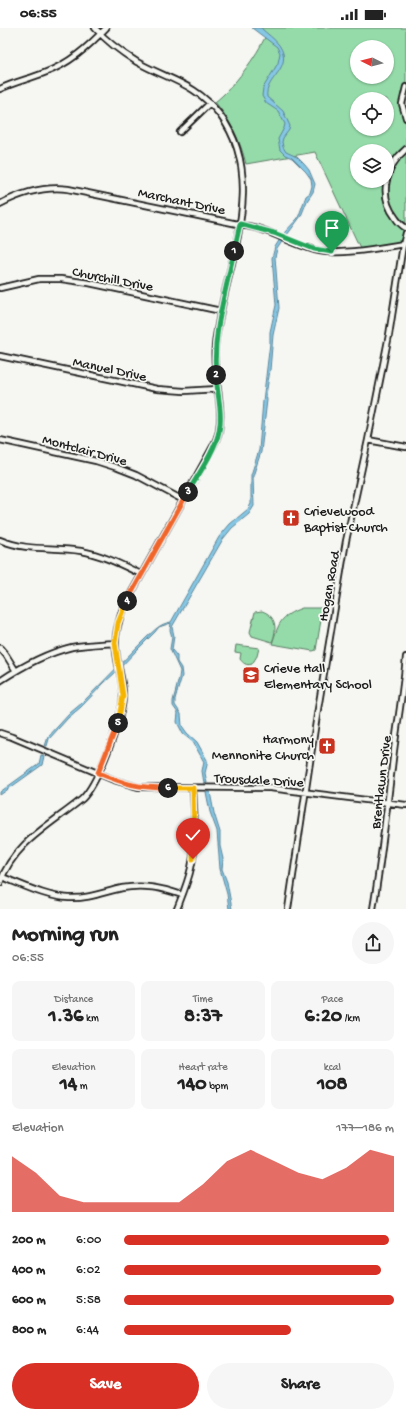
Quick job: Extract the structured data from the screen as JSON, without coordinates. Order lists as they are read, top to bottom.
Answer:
{
  "streets": {
    "street": [
      "Marchant Drive",
      "Churchill Drive",
      "Manuel Drive",
      "Montclair Drive",
      "Hogan Road",
      "Trousdale Drive",
      "Brentlawn Drive"
    ]
  },
  "crossings": [
    ["Marchant Drive", "Hogan Road"],
    ["Hogan Road", "Trousdale Drive"],
    ["Trousdale Drive", "Brentlawn Drive"]
  ],
  "places": {
    "church": ["Crievewood Baptist Church", "Harmony Mennonite Church"],
    "school or university": ["Crieve Hall Elementary School"]
  },
  "north": "left",
  "page": {
    "status": "06:55",
    "pins": [
      "1",
      "2",
      "3",
      "4",
      "5",
      "6"
    ],
    "heading": ["Morning run", "06:55"],
    "stats": [
      ["Distance", "1.36 km"],
      ["Time", "8:37"],
      ["Pace", "6:20 /km"],
      ["Elevation", "14 m"],
      ["Heart rate", "140 bpm"],
      ["kcal", "108"]
    ],
    "chart": ["Elevation", "177–186 m"],
    "list": [
      {
        "name": "200 m",
        "note": "6:00"
      },
      {
        "name": "400 m",
        "note": "6:02"
      },
      {
        "name": "600 m",
        "note": "5:58"
      },
      {
        "name": "800 m",
        "note": "6:44"
      }
    ],
    "buttons": ["Save", "Share"]
  }
}
